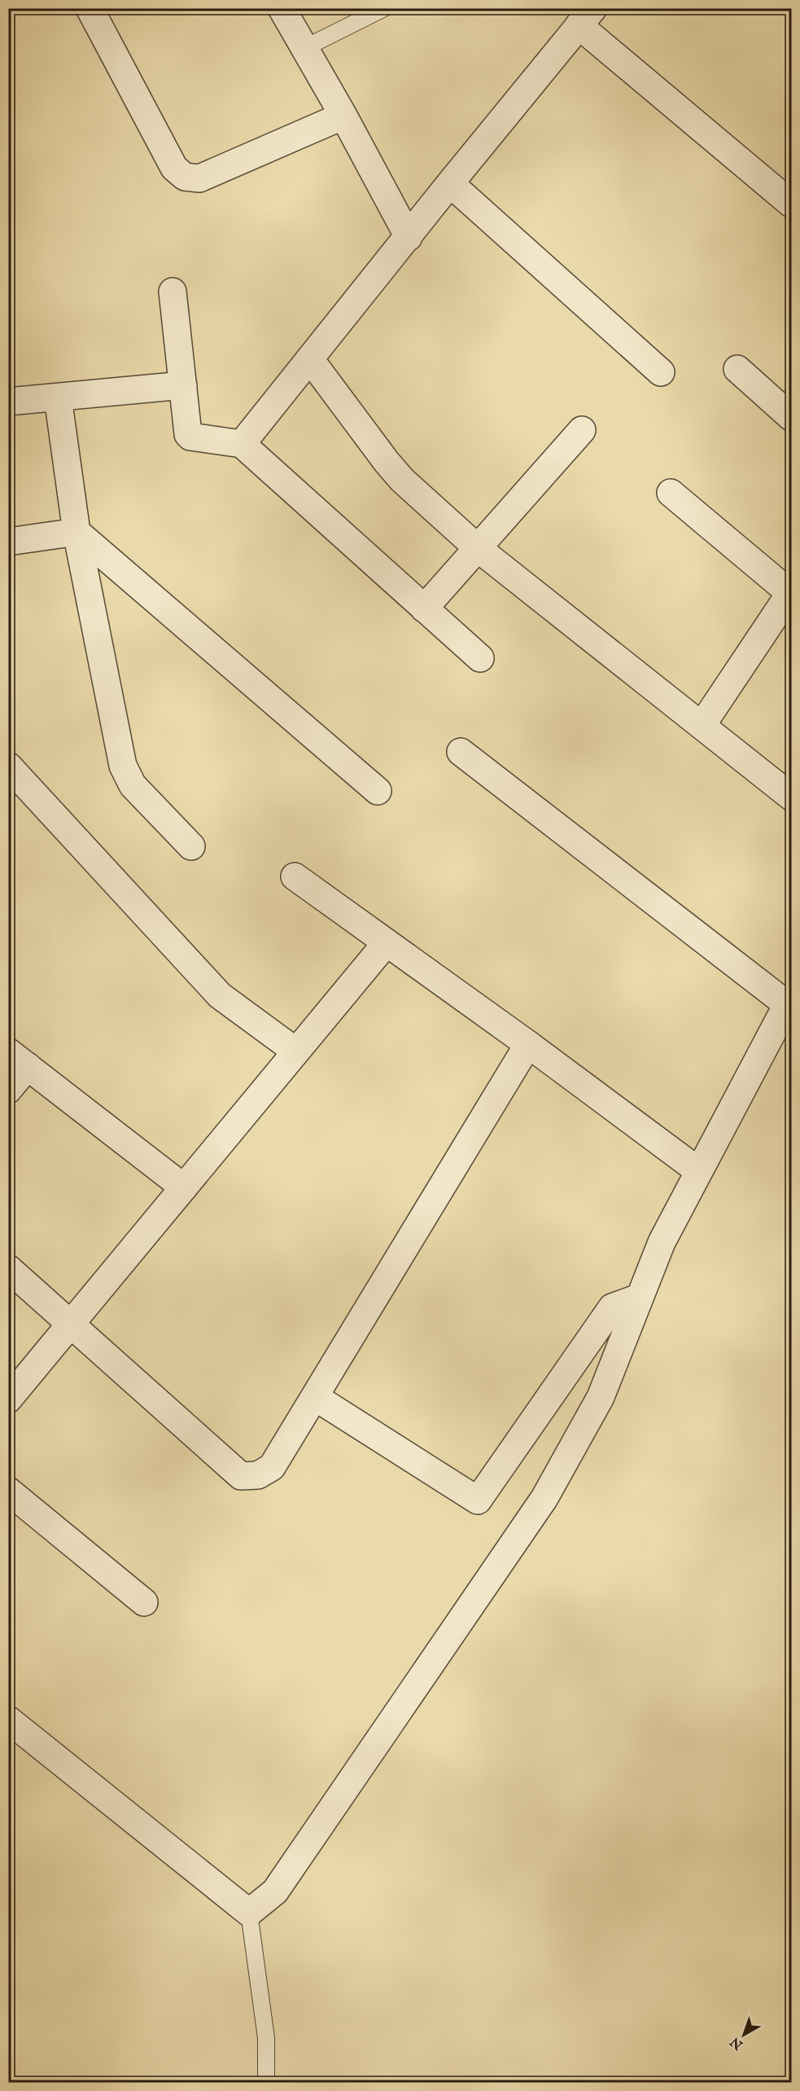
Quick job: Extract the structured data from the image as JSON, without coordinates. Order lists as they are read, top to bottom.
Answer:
{
  "north": "bottom left"
}
